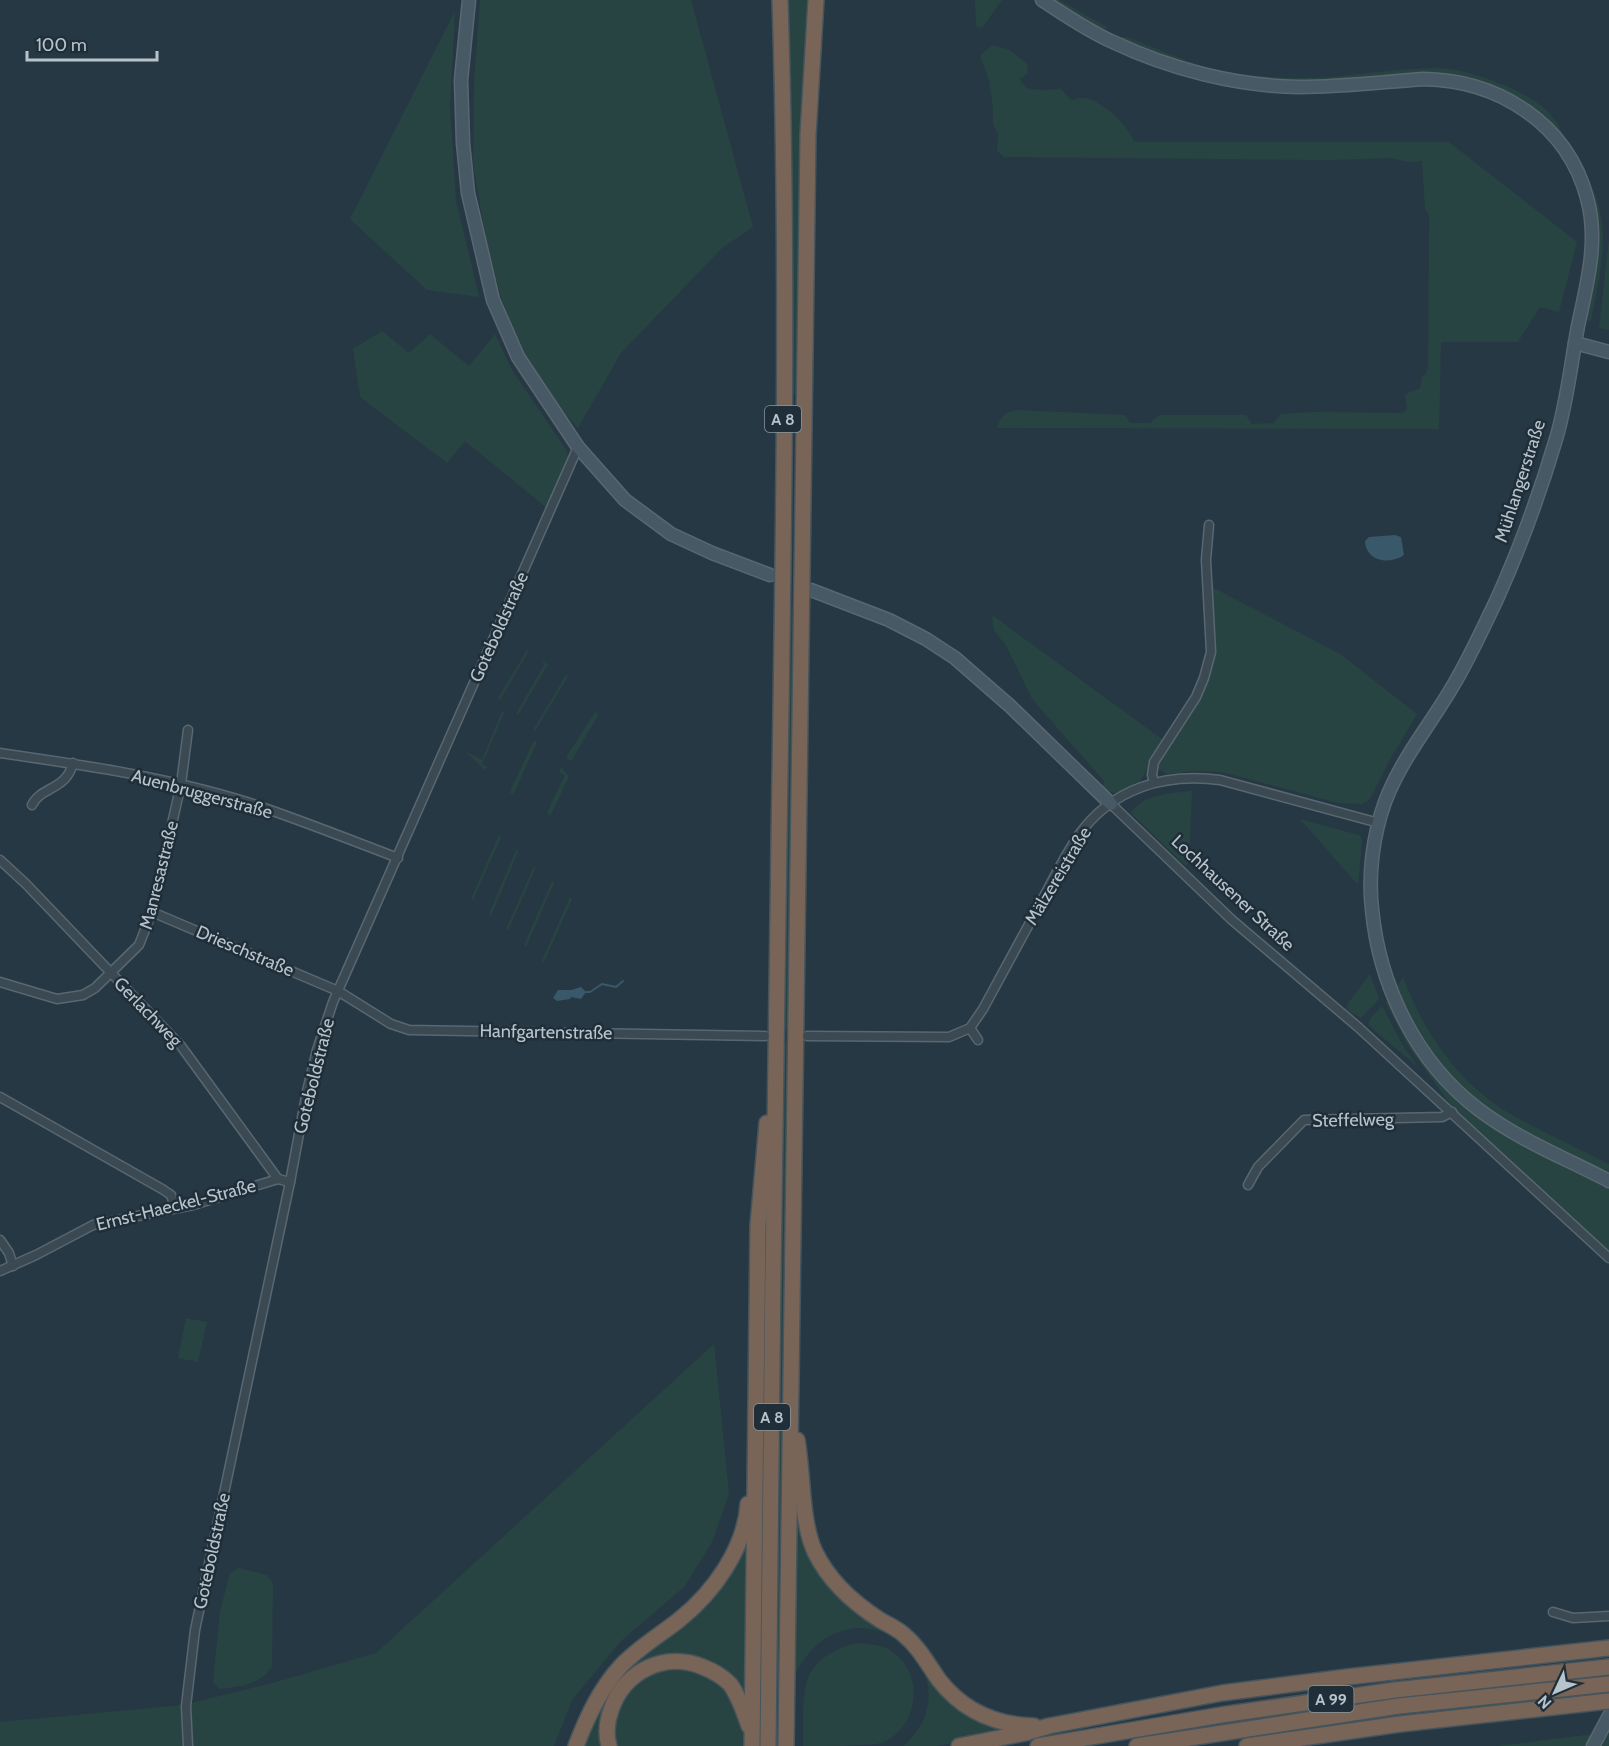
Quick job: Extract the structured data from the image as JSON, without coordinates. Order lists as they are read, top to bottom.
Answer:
{
  "streets": {
    "highway": ["A 8", "A 99"],
    "main road": ["Mühlangerstraße", "Lochhausener Straße"],
    "street": [
      "Goteboldstraße",
      "Auenbruggerstraße",
      "Manresastraße",
      "Mälzereistraße",
      "Drieschstraße",
      "Gerlachweg",
      "Hanfgartenstraße",
      "Steffelweg",
      "Ernst-Haeckel-Straße"
    ]
  },
  "crossings": [
    ["Mühlangerstraße", "Mälzereistraße"],
    ["Goteboldstraße", "Auenbruggerstraße"],
    ["Goteboldstraße", "Drieschstraße"],
    ["Goteboldstraße", "Hanfgartenstraße"],
    ["Goteboldstraße", "Ernst-Haeckel-Straße"],
    ["Auenbruggerstraße", "Manresastraße"],
    ["Manresastraße", "Drieschstraße"],
    ["Manresastraße", "Gerlachweg"],
    ["Mälzereistraße", "Lochhausener Straße"],
    ["Lochhausener Straße", "Steffelweg"],
    ["Drieschstraße", "Hanfgartenstraße"],
    ["Gerlachweg", "Ernst-Haeckel-Straße"]
  ],
  "scale_bar": "100 m",
  "north": "bottom left"
}
